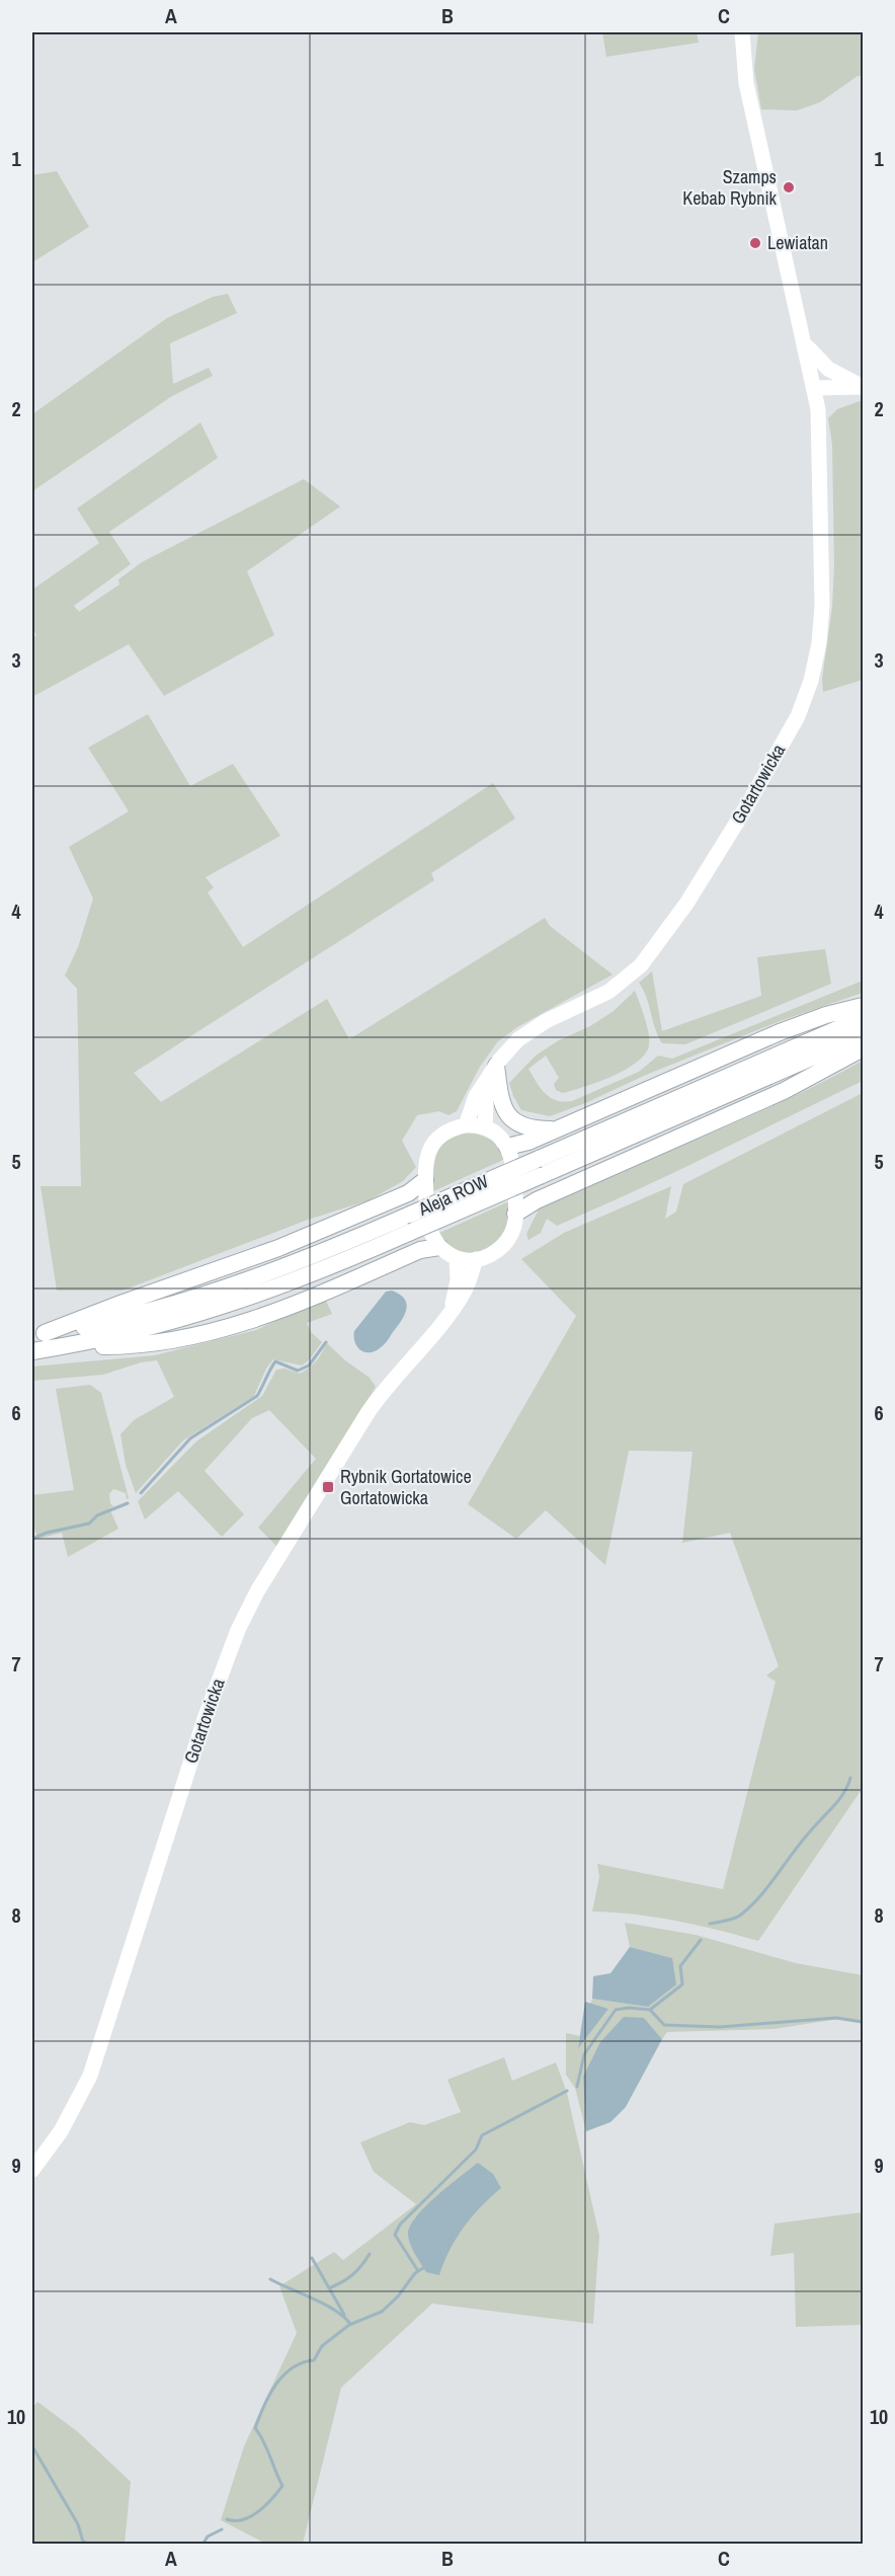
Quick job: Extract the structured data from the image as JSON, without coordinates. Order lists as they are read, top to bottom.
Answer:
{
  "streets": {
    "main road": ["Aleja ROW"],
    "street": ["Gotartowicka"]
  },
  "places": {
    "other": ["Szamps Kebab Rybnik", "Lewiatan"],
    "transit": ["Rybnik Gortatowice Gortatowicka"]
  },
  "grid": {
    "columns": ["A", "B", "C"],
    "rows": [
      "1",
      "2",
      "3",
      "4",
      "5",
      "6",
      "7",
      "8",
      "9",
      "10"
    ]
  }
}
